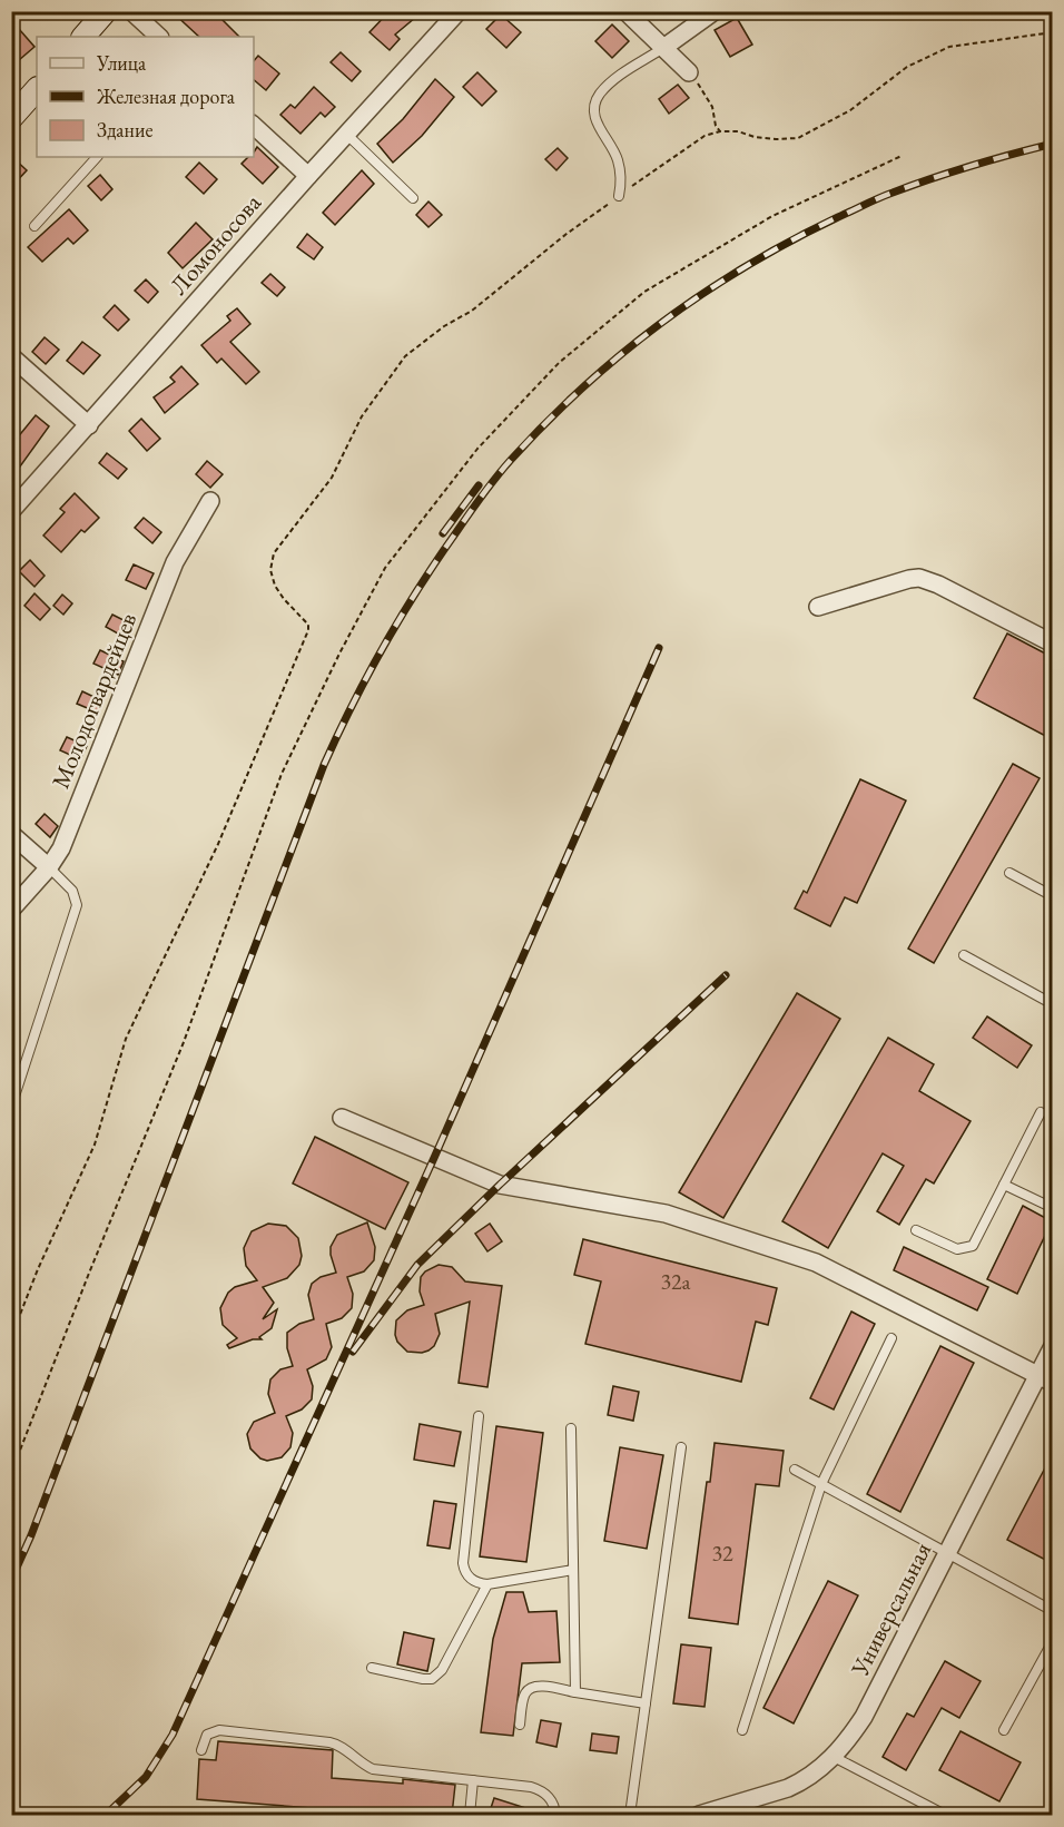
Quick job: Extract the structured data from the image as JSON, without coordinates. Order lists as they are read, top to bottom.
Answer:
{
  "streets": {
    "street": ["Ломоносова", "Молодогвардейцев", "Универсальная"]
  },
  "house_numbers": ["32а", "32"],
  "legend": ["Улица", "Железная дорога", "Здание"]
}
